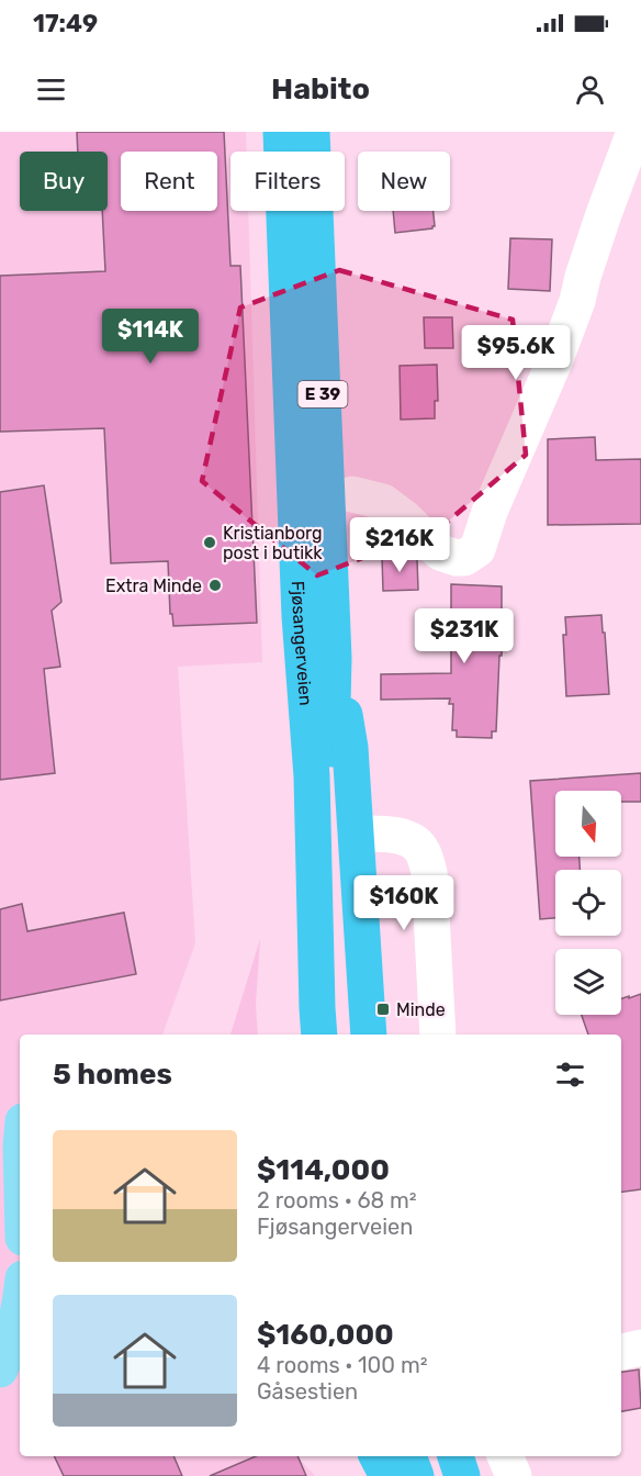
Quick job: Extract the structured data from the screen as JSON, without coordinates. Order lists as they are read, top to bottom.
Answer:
{
  "streets": {
    "highway": ["E 39", "Fjøsangerveien"]
  },
  "crossings": [
    ["E 39", "Fjøsangerveien"]
  ],
  "places": {
    "other": ["Kristianborg post i butikk", "Extra Minde"],
    "transit": ["Minde"]
  },
  "north": "bottom",
  "page": {
    "status": "17:49",
    "header": "Habito",
    "chip": [
      "Buy",
      "Rent",
      "Filters",
      "New"
    ],
    "price": [
      "$114K",
      "$95.6K",
      "$216K",
      "$231K",
      "$160K"
    ],
    "heading": "5 homes",
    "list": [
      {
        "name": "$114,000",
        "note": "2 rooms · 68 m² · Fjøsangerveien"
      },
      {
        "name": "$160,000",
        "note": "4 rooms · 100 m² · Gåsestien"
      }
    ]
  }
}
